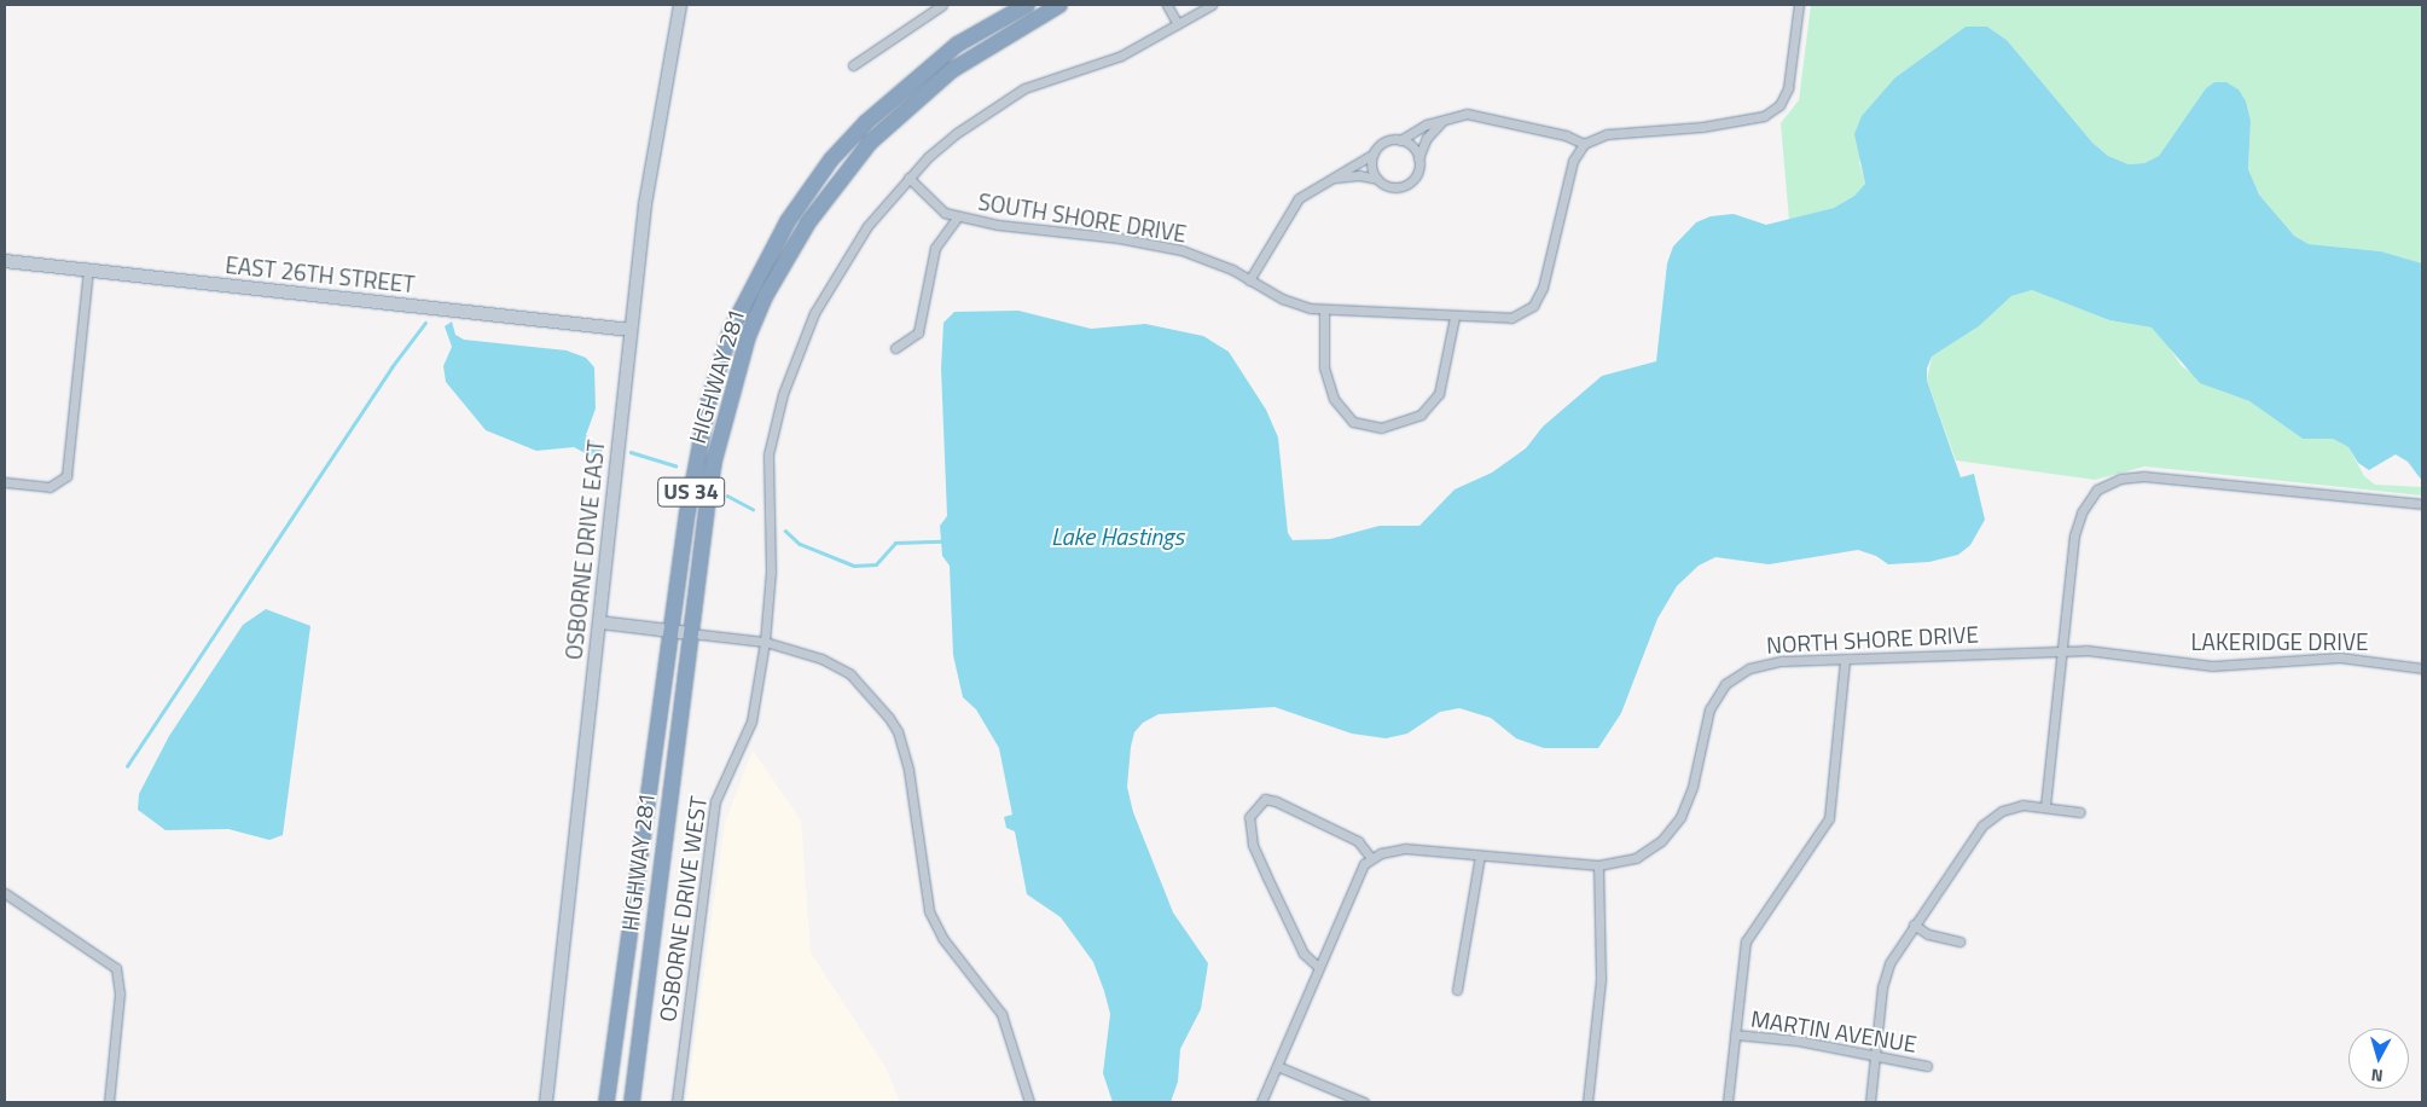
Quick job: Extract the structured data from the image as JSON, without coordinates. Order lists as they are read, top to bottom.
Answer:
{
  "streets": {
    "highway": ["HIGHWAY 281", "US 34"],
    "street": [
      "SOUTH SHORE DRIVE",
      "EAST 26TH STREET",
      "OSBORNE DRIVE EAST",
      "NORTH SHORE DRIVE",
      "LAKERIDGE DRIVE",
      "OSBORNE DRIVE WEST",
      "MARTIN AVENUE"
    ]
  },
  "crossings": [
    ["SOUTH SHORE DRIVE", "OSBORNE DRIVE WEST"],
    ["EAST 26TH STREET", "OSBORNE DRIVE EAST"],
    ["NORTH SHORE DRIVE", "LAKERIDGE DRIVE"]
  ],
  "water": ["Lake Hastings"],
  "north": "bottom"
}
